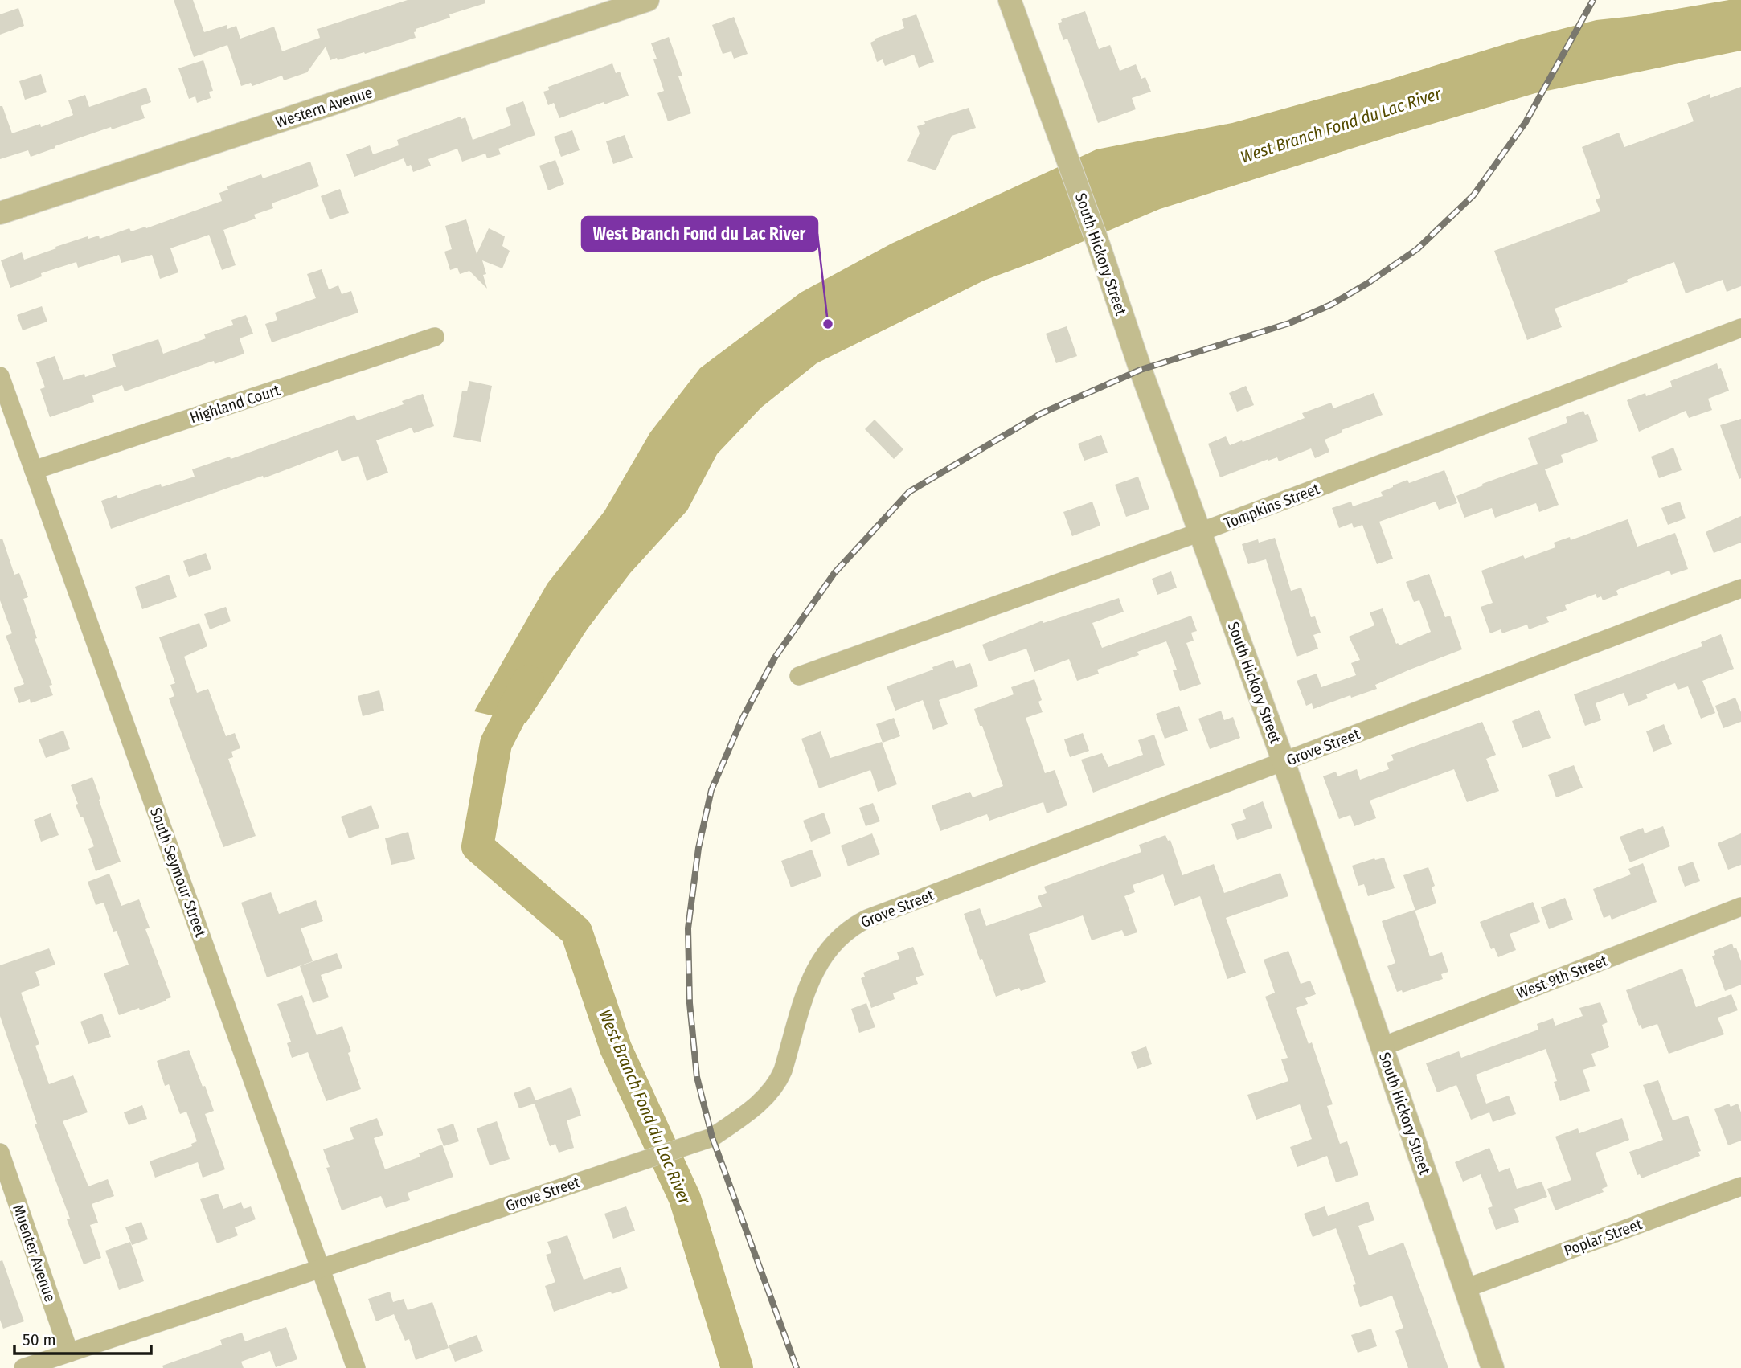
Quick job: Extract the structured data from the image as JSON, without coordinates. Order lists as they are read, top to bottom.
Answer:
{
  "streets": {
    "street": [
      "Western Avenue",
      "South Hickory Street",
      "Highland Court",
      "Tompkins Street",
      "Grove Street",
      "South Seymour Street",
      "West 9th Street",
      "Poplar Street",
      "Muenter Avenue"
    ]
  },
  "crossings": [
    ["South Hickory Street", "Tompkins Street"],
    ["South Hickory Street", "Grove Street"],
    ["South Hickory Street", "West 9th Street"],
    ["South Hickory Street", "Poplar Street"],
    ["Highland Court", "South Seymour Street"],
    ["Grove Street", "South Seymour Street"],
    ["Grove Street", "Muenter Avenue"]
  ],
  "water": ["West Branch Fond du Lac River"],
  "places": ["West Branch Fond du Lac River"],
  "scale_bar": "50 m"
}
